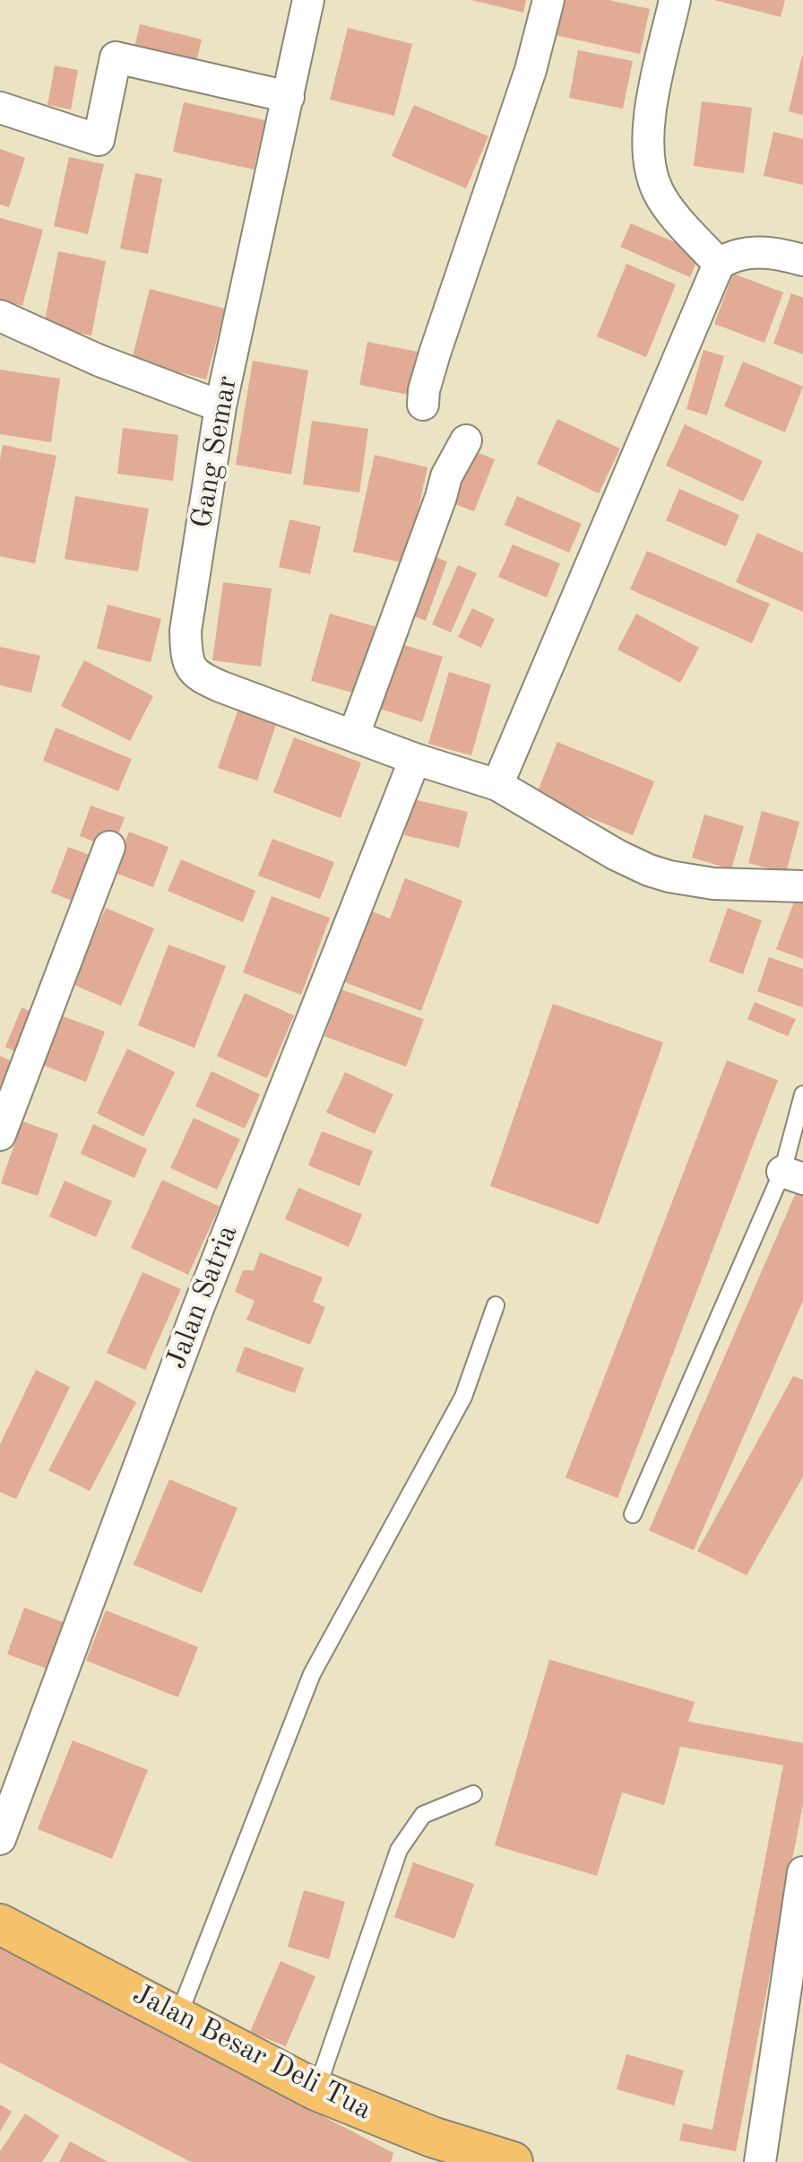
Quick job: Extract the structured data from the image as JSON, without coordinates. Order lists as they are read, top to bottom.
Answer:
{
  "streets": {
    "main road": ["Jalan Besar Deli Tua"],
    "street": ["Gang Semar", "Jalan Satria"]
  },
  "crossings": [
    ["Gang Semar", "Jalan Satria"]
  ]
}
